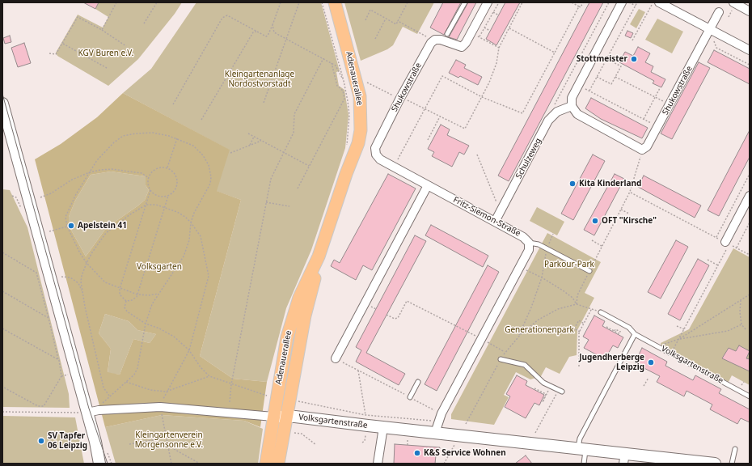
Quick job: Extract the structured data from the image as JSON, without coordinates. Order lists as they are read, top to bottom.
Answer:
{
  "streets": {
    "main road": ["Adenauerallee", "Volksgartenstraße"],
    "street": ["Shukowstraße", "Schulzeweg", "Fritz-Siemon-Straße"]
  },
  "crossings": [
    ["Adenauerallee", "Volksgartenstraße"],
    ["Shukowstraße", "Fritz-Siemon-Straße"],
    ["Schulzeweg", "Fritz-Siemon-Straße"],
    ["Fritz-Siemon-Straße", "Volksgartenstraße"]
  ],
  "parks": [
    "KGV Buren e.V.",
    "Kleingartenanlage Nordostvorstadt",
    "Parkour-Park",
    "Volksgarten",
    "Generationenpark",
    "Kleingartenverein Morgensonne e.V."
  ],
  "places": [
    "Stottmeister",
    "Kita Kinderland",
    "OFT \"Kirsche\"",
    "Apelstein 41",
    "Jugendherberge Leipzig",
    "SV Tapfer 06 Leipzig",
    "K&S Service Wohnen"
  ]
}
